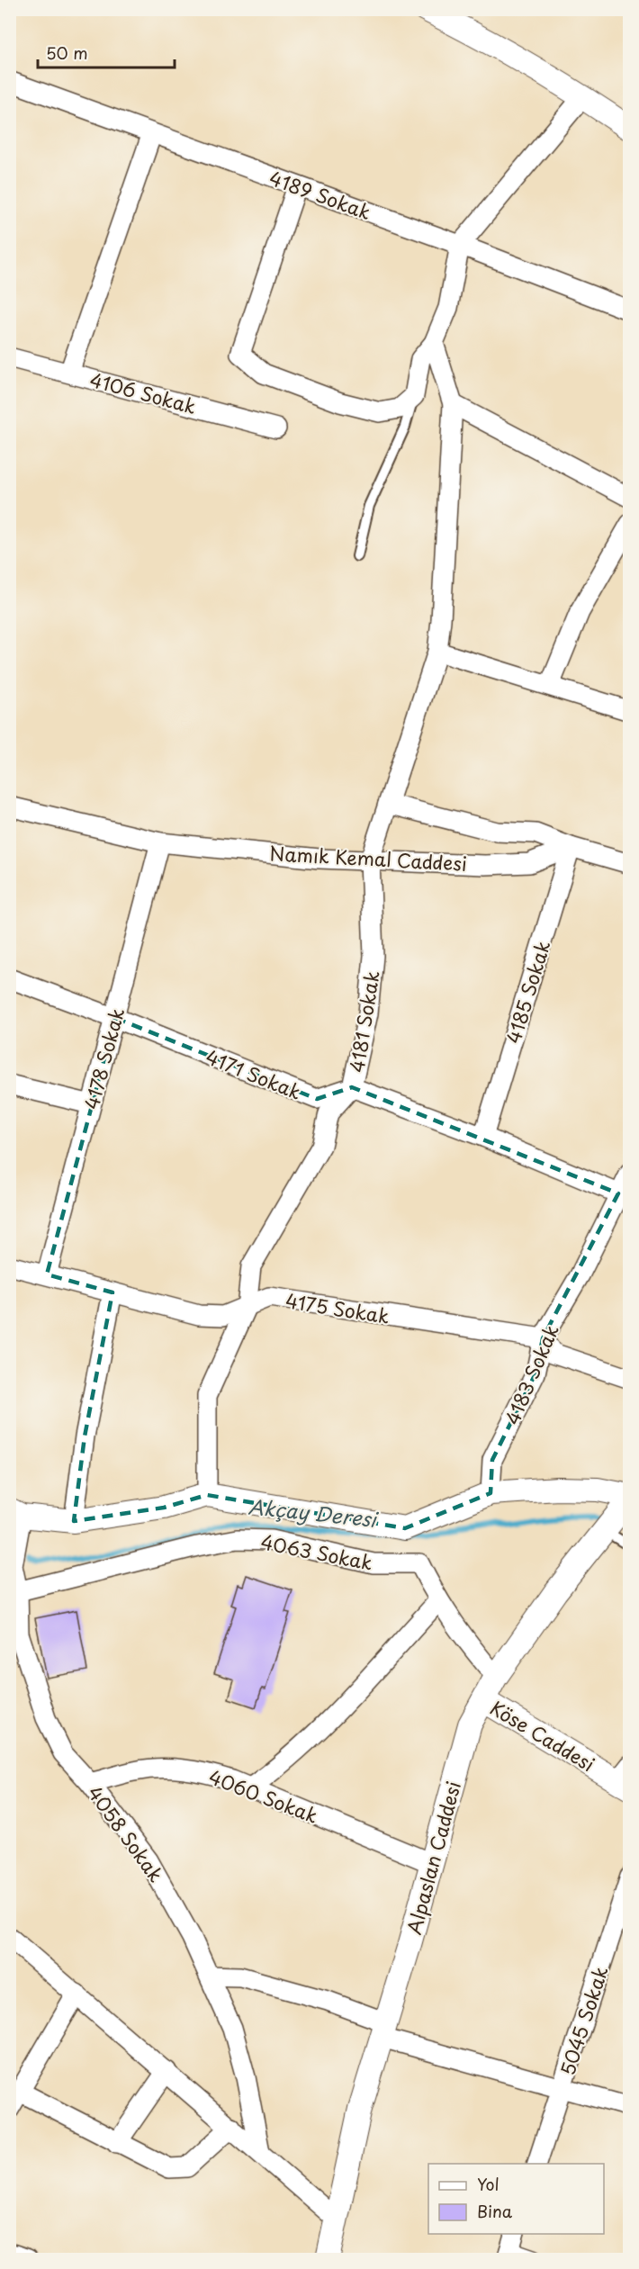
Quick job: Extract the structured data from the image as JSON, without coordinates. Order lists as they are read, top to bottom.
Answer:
{
  "streets": {
    "street": [
      "4189 Sokak",
      "4106 Sokak",
      "Namık Kemal Caddesi",
      "4185 Sokak",
      "4181 Sokak",
      "4178 Sokak",
      "4171 Sokak",
      "4175 Sokak",
      "4183 Sokak",
      "4063 Sokak",
      "Köse Caddesi",
      "4060 Sokak",
      "4058 Sokak",
      "Alpaslan Caddesi",
      "5045 Sokak"
    ]
  },
  "crossings": [
    ["Namık Kemal Caddesi", "4185 Sokak"],
    ["Namık Kemal Caddesi", "4181 Sokak"],
    ["Namık Kemal Caddesi", "4178 Sokak"],
    ["4181 Sokak", "4171 Sokak"],
    ["4181 Sokak", "4175 Sokak"],
    ["4178 Sokak", "4171 Sokak"],
    ["4178 Sokak", "4175 Sokak"],
    ["4175 Sokak", "4183 Sokak"],
    ["4063 Sokak", "4058 Sokak"],
    ["4063 Sokak", "Alpaslan Caddesi"],
    ["Köse Caddesi", "Alpaslan Caddesi"],
    ["4060 Sokak", "4058 Sokak"],
    ["4060 Sokak", "Alpaslan Caddesi"]
  ],
  "water": ["Akçay Deresi"],
  "legend": ["Yol", "Bina"],
  "scale_bar": "50 m"
}
